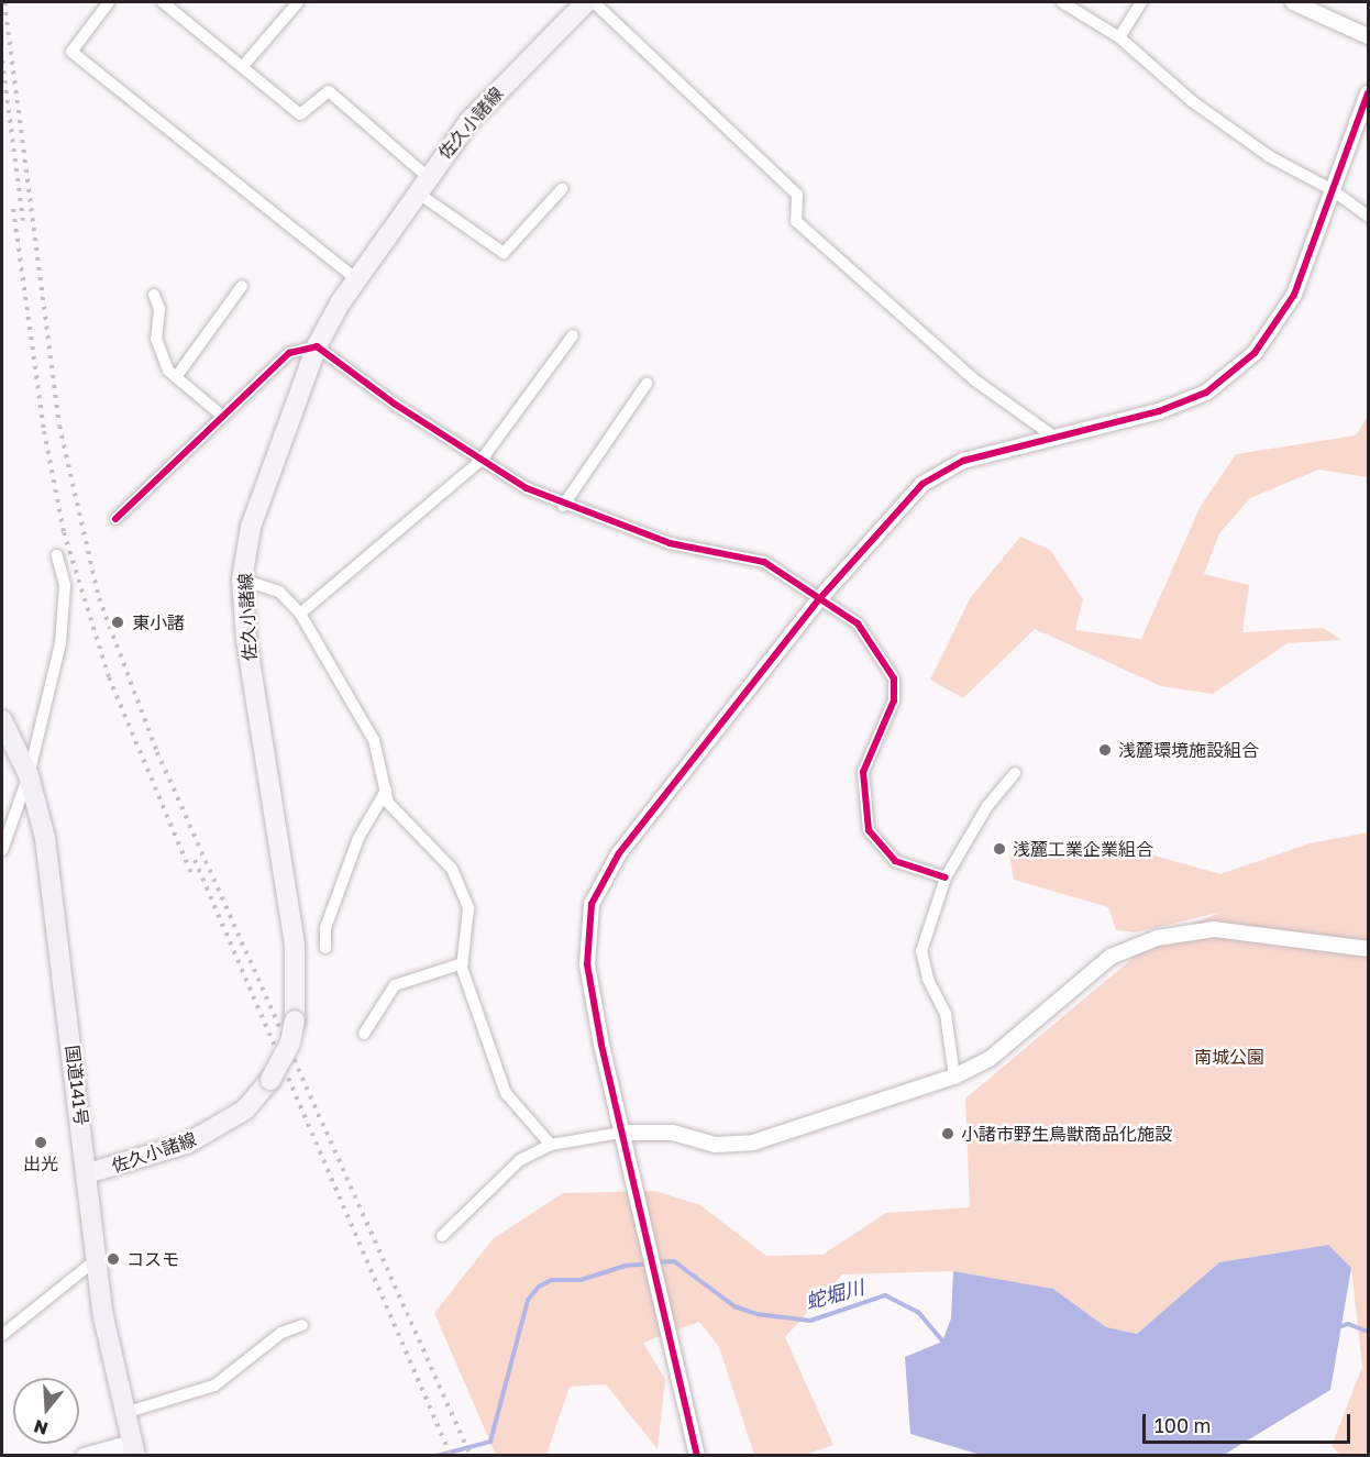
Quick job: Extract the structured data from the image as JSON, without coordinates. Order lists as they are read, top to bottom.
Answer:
{
  "streets": {
    "highway": ["国道141号"],
    "main road": ["佐久小諸線"]
  },
  "crossings": [
    ["佐久小諸線", "国道141号"]
  ],
  "water": ["蛇堀川"],
  "parks": ["南城公園"],
  "places": [
    "東小諸",
    "浅麓環境施設組合",
    "浅麓工業企業組合",
    "小諸市野生鳥獣商品化施設",
    "出光",
    "コスモ"
  ],
  "scale_bar": "100 m",
  "north": "bottom"
}
